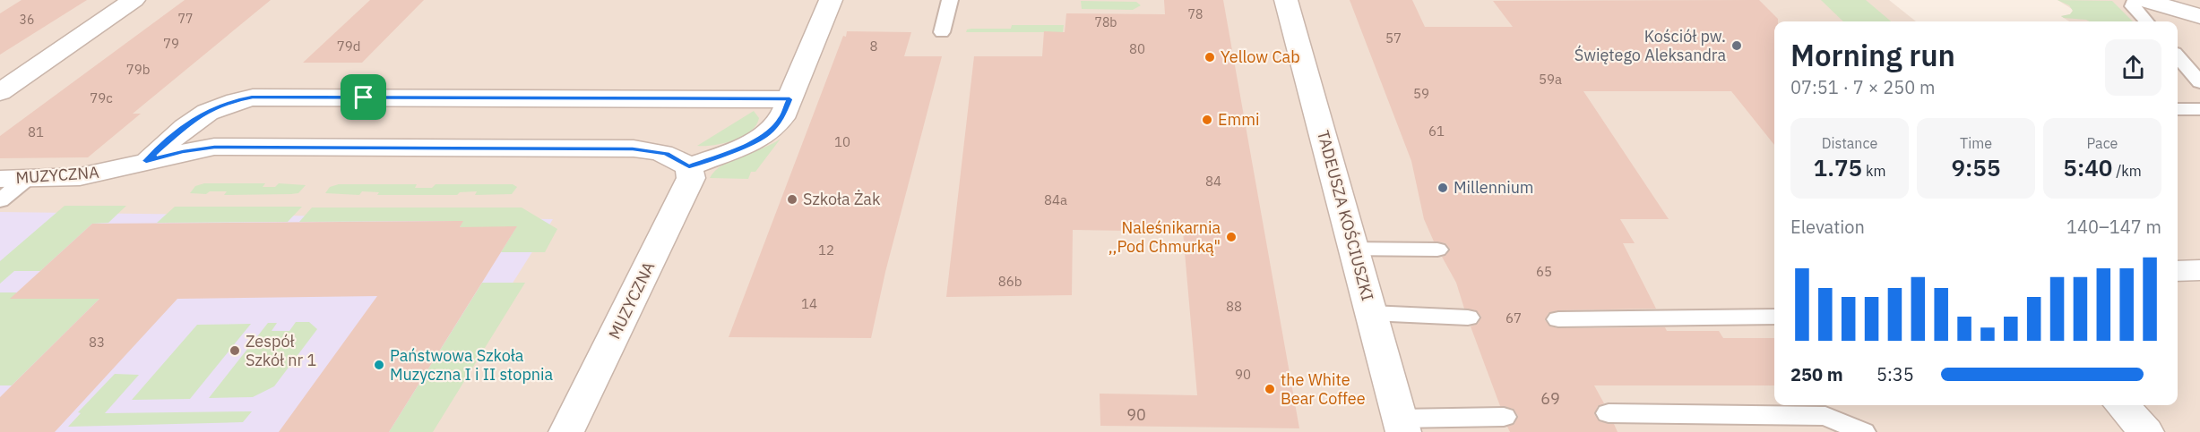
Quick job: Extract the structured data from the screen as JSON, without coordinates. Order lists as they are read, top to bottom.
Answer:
{
  "streets": {
    "street": ["MUZYCZNA", "TADEUSZA KOŚCIUSZKI"]
  },
  "places": [
    "Kościół pw. Świętego Aleksandra",
    "Yellow Cab",
    "Emmi",
    "Millennium",
    "Szkoła Żak",
    "Naleśnikarnia ,,Pod Chmurką\"",
    "Zespół Szkół nr 1",
    "Państwowa Szkoła Muzyczna I i II stopnia",
    "the White Bear Coffee"
  ],
  "house_numbers": [
    "78",
    "77",
    "36",
    "78b",
    "57",
    "79",
    "79d",
    "8",
    "80",
    "79b",
    "59a",
    "59",
    "79c",
    "61",
    "81",
    "10",
    "84",
    "84a",
    "12",
    "65",
    "86b",
    "14",
    "88",
    "67",
    "83",
    "90",
    "69",
    "90"
  ],
  "page": {
    "heading": ["Morning run", "07:51 · 7 × 250 m"],
    "stats": [
      ["Distance", "1.75 km"],
      ["Time", "9:55"],
      ["Pace", "5:40 /km"]
    ],
    "chart": ["Elevation", "140–147 m"],
    "list": [
      {
        "name": "250 m",
        "note": "5:35"
      }
    ]
  }
}
